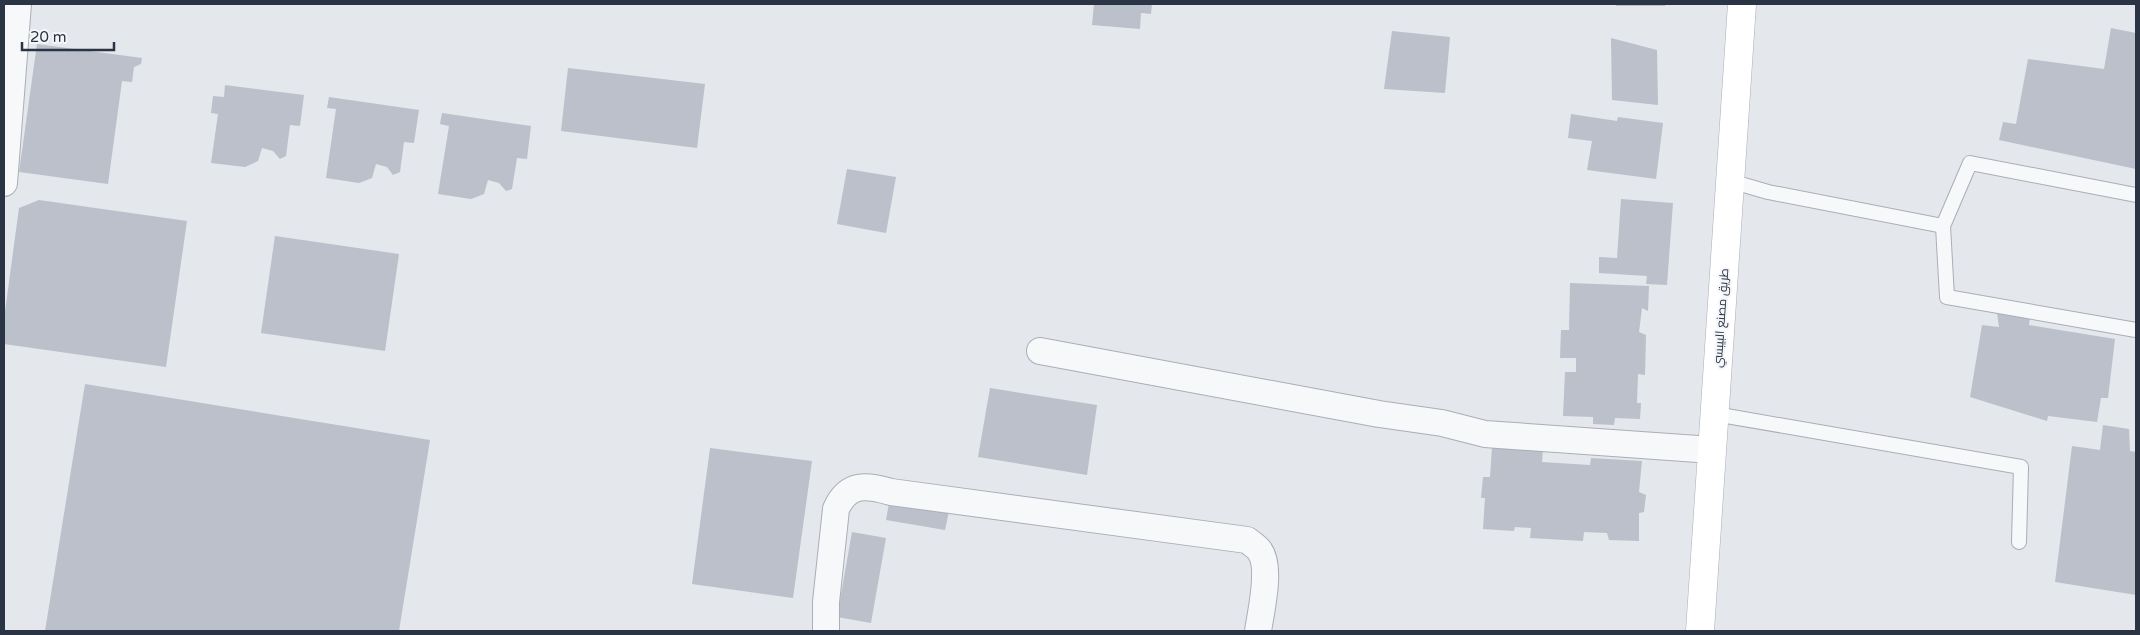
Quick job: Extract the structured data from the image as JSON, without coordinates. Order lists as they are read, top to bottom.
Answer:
{
  "streets": {
    "main road": ["طريق مصنع البيبسي"]
  },
  "scale_bar": "20 m"
}
